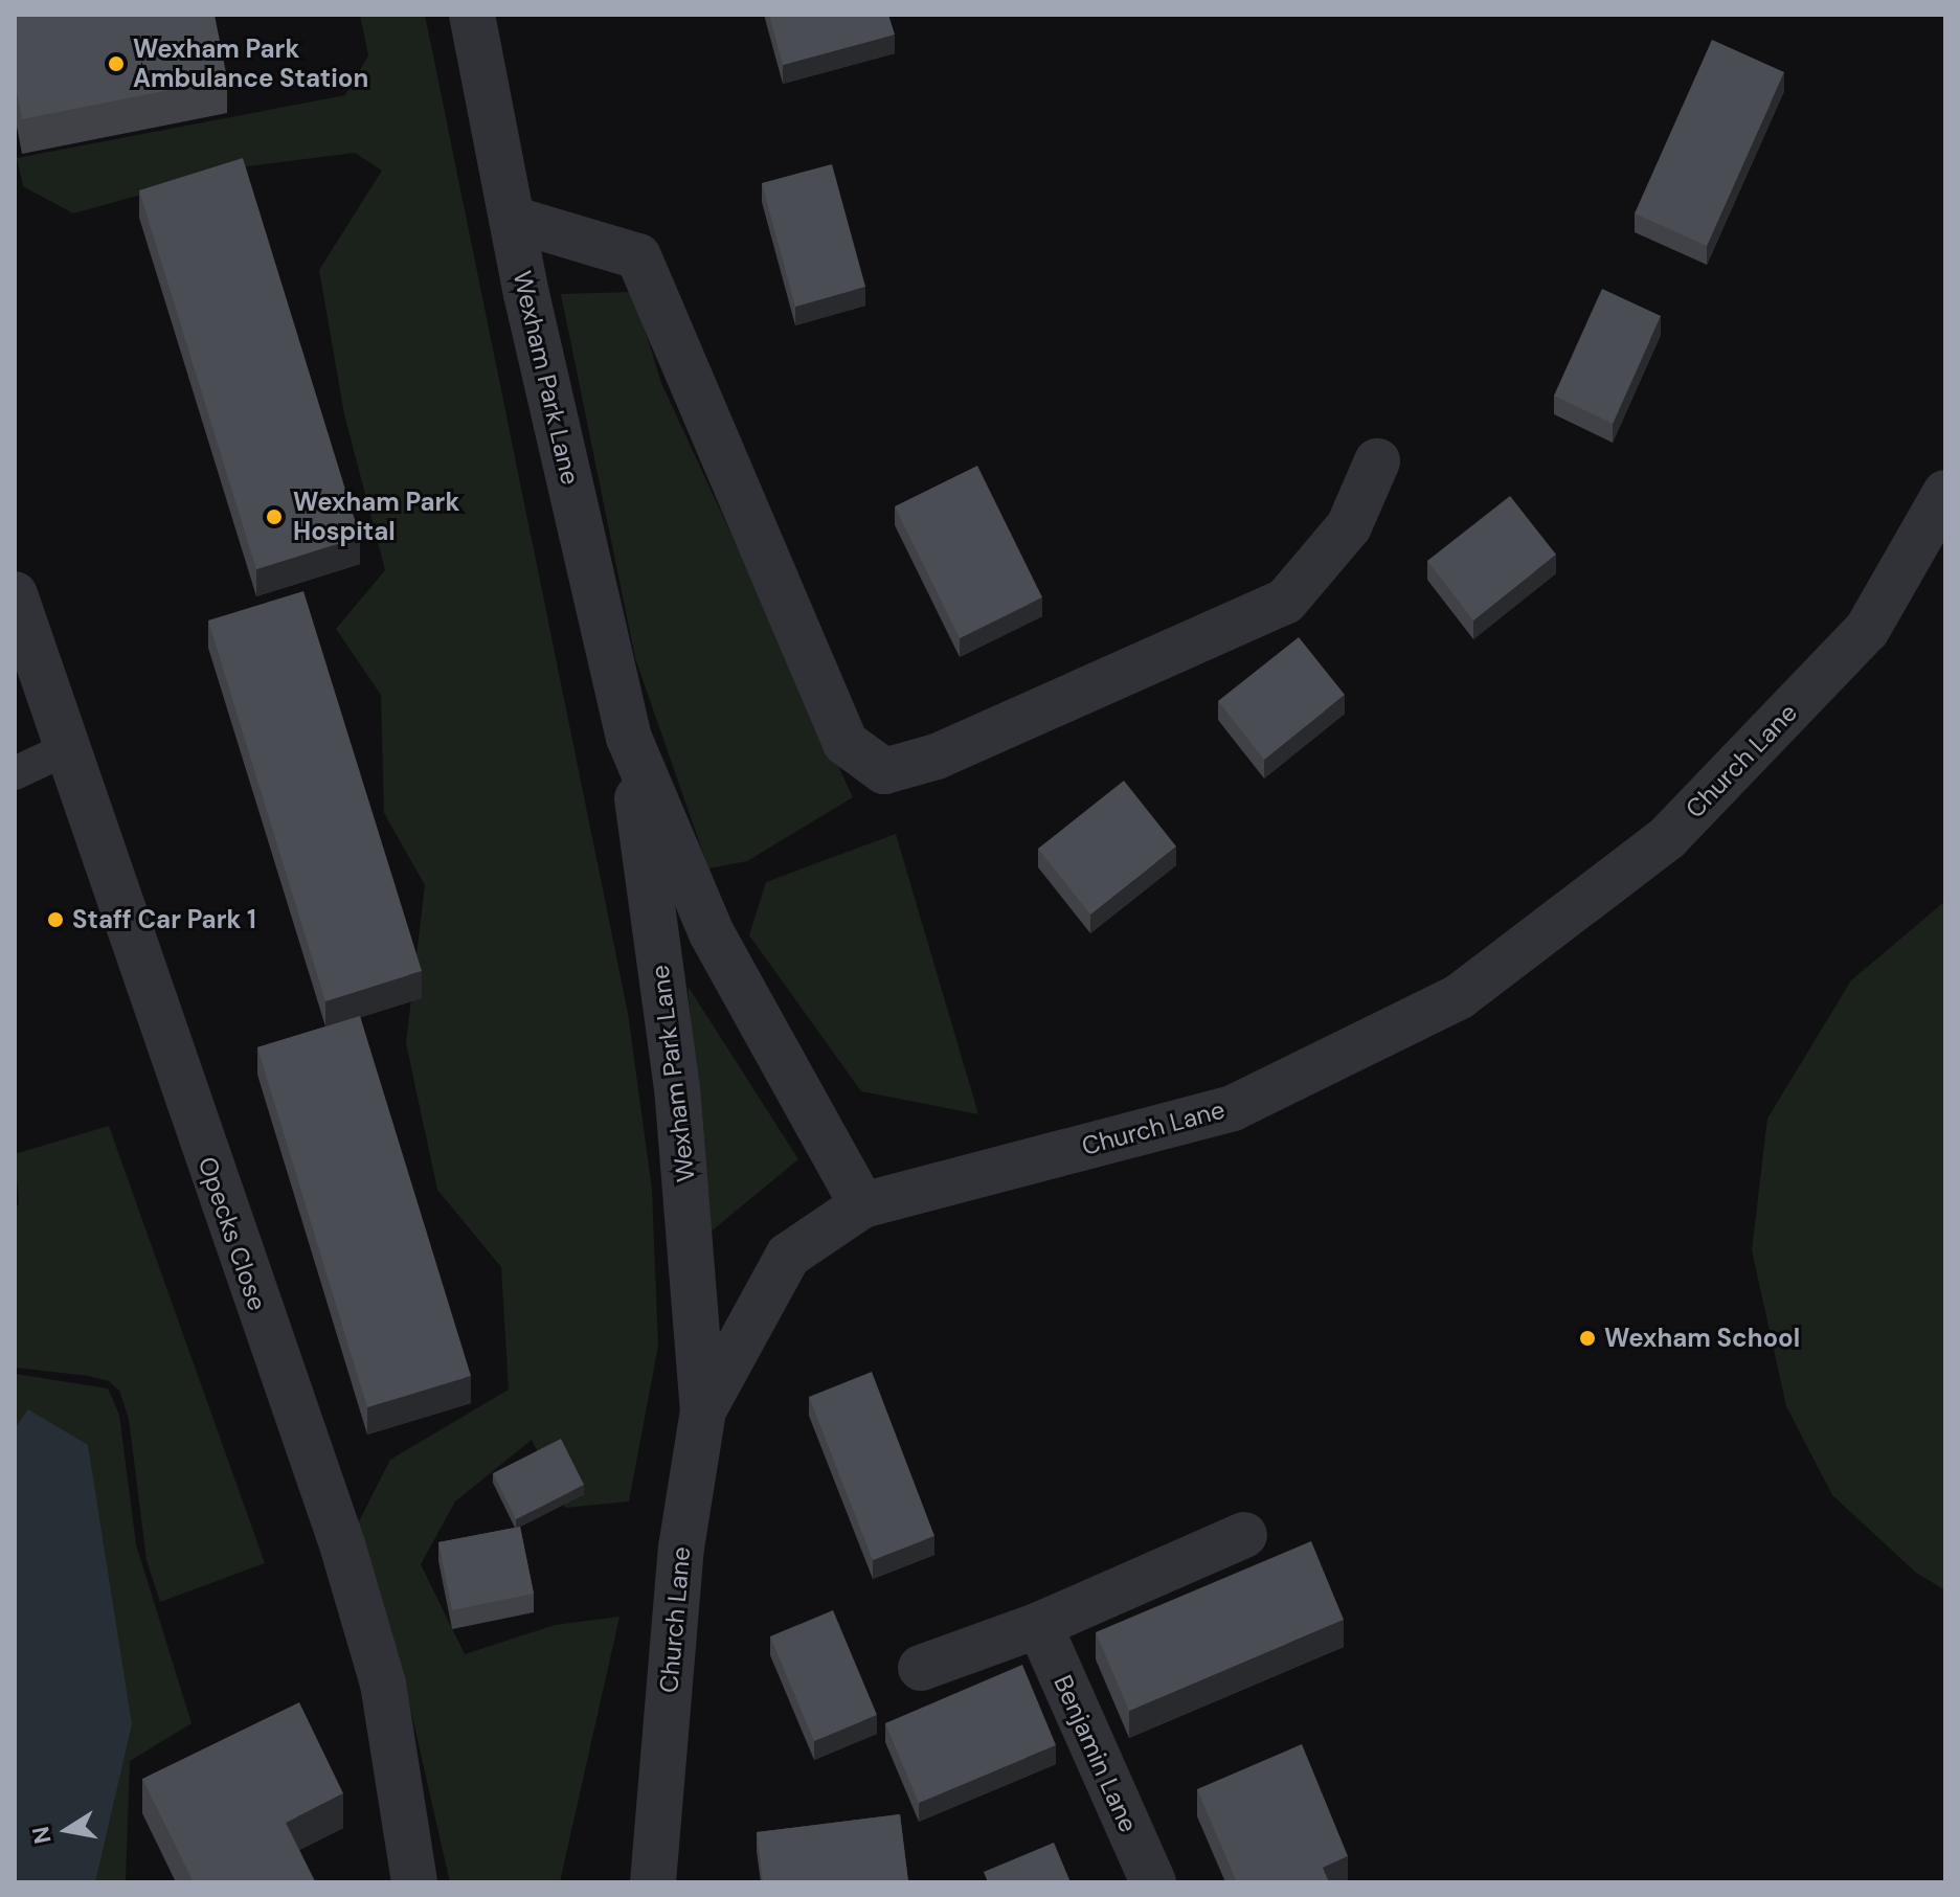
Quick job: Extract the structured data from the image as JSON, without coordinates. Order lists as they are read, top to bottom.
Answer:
{
  "streets": {
    "street": [
      "Wexham Park Lane",
      "Church Lane",
      "Opecks Close",
      "Benjamin Lane"
    ]
  },
  "crossings": [
    ["Wexham Park Lane", "Church Lane"]
  ],
  "places": [
    "Wexham Park Ambulance Station",
    "Wexham Park Hospital",
    "Staff Car Park 1",
    "Wexham School"
  ],
  "north": "left"
}
